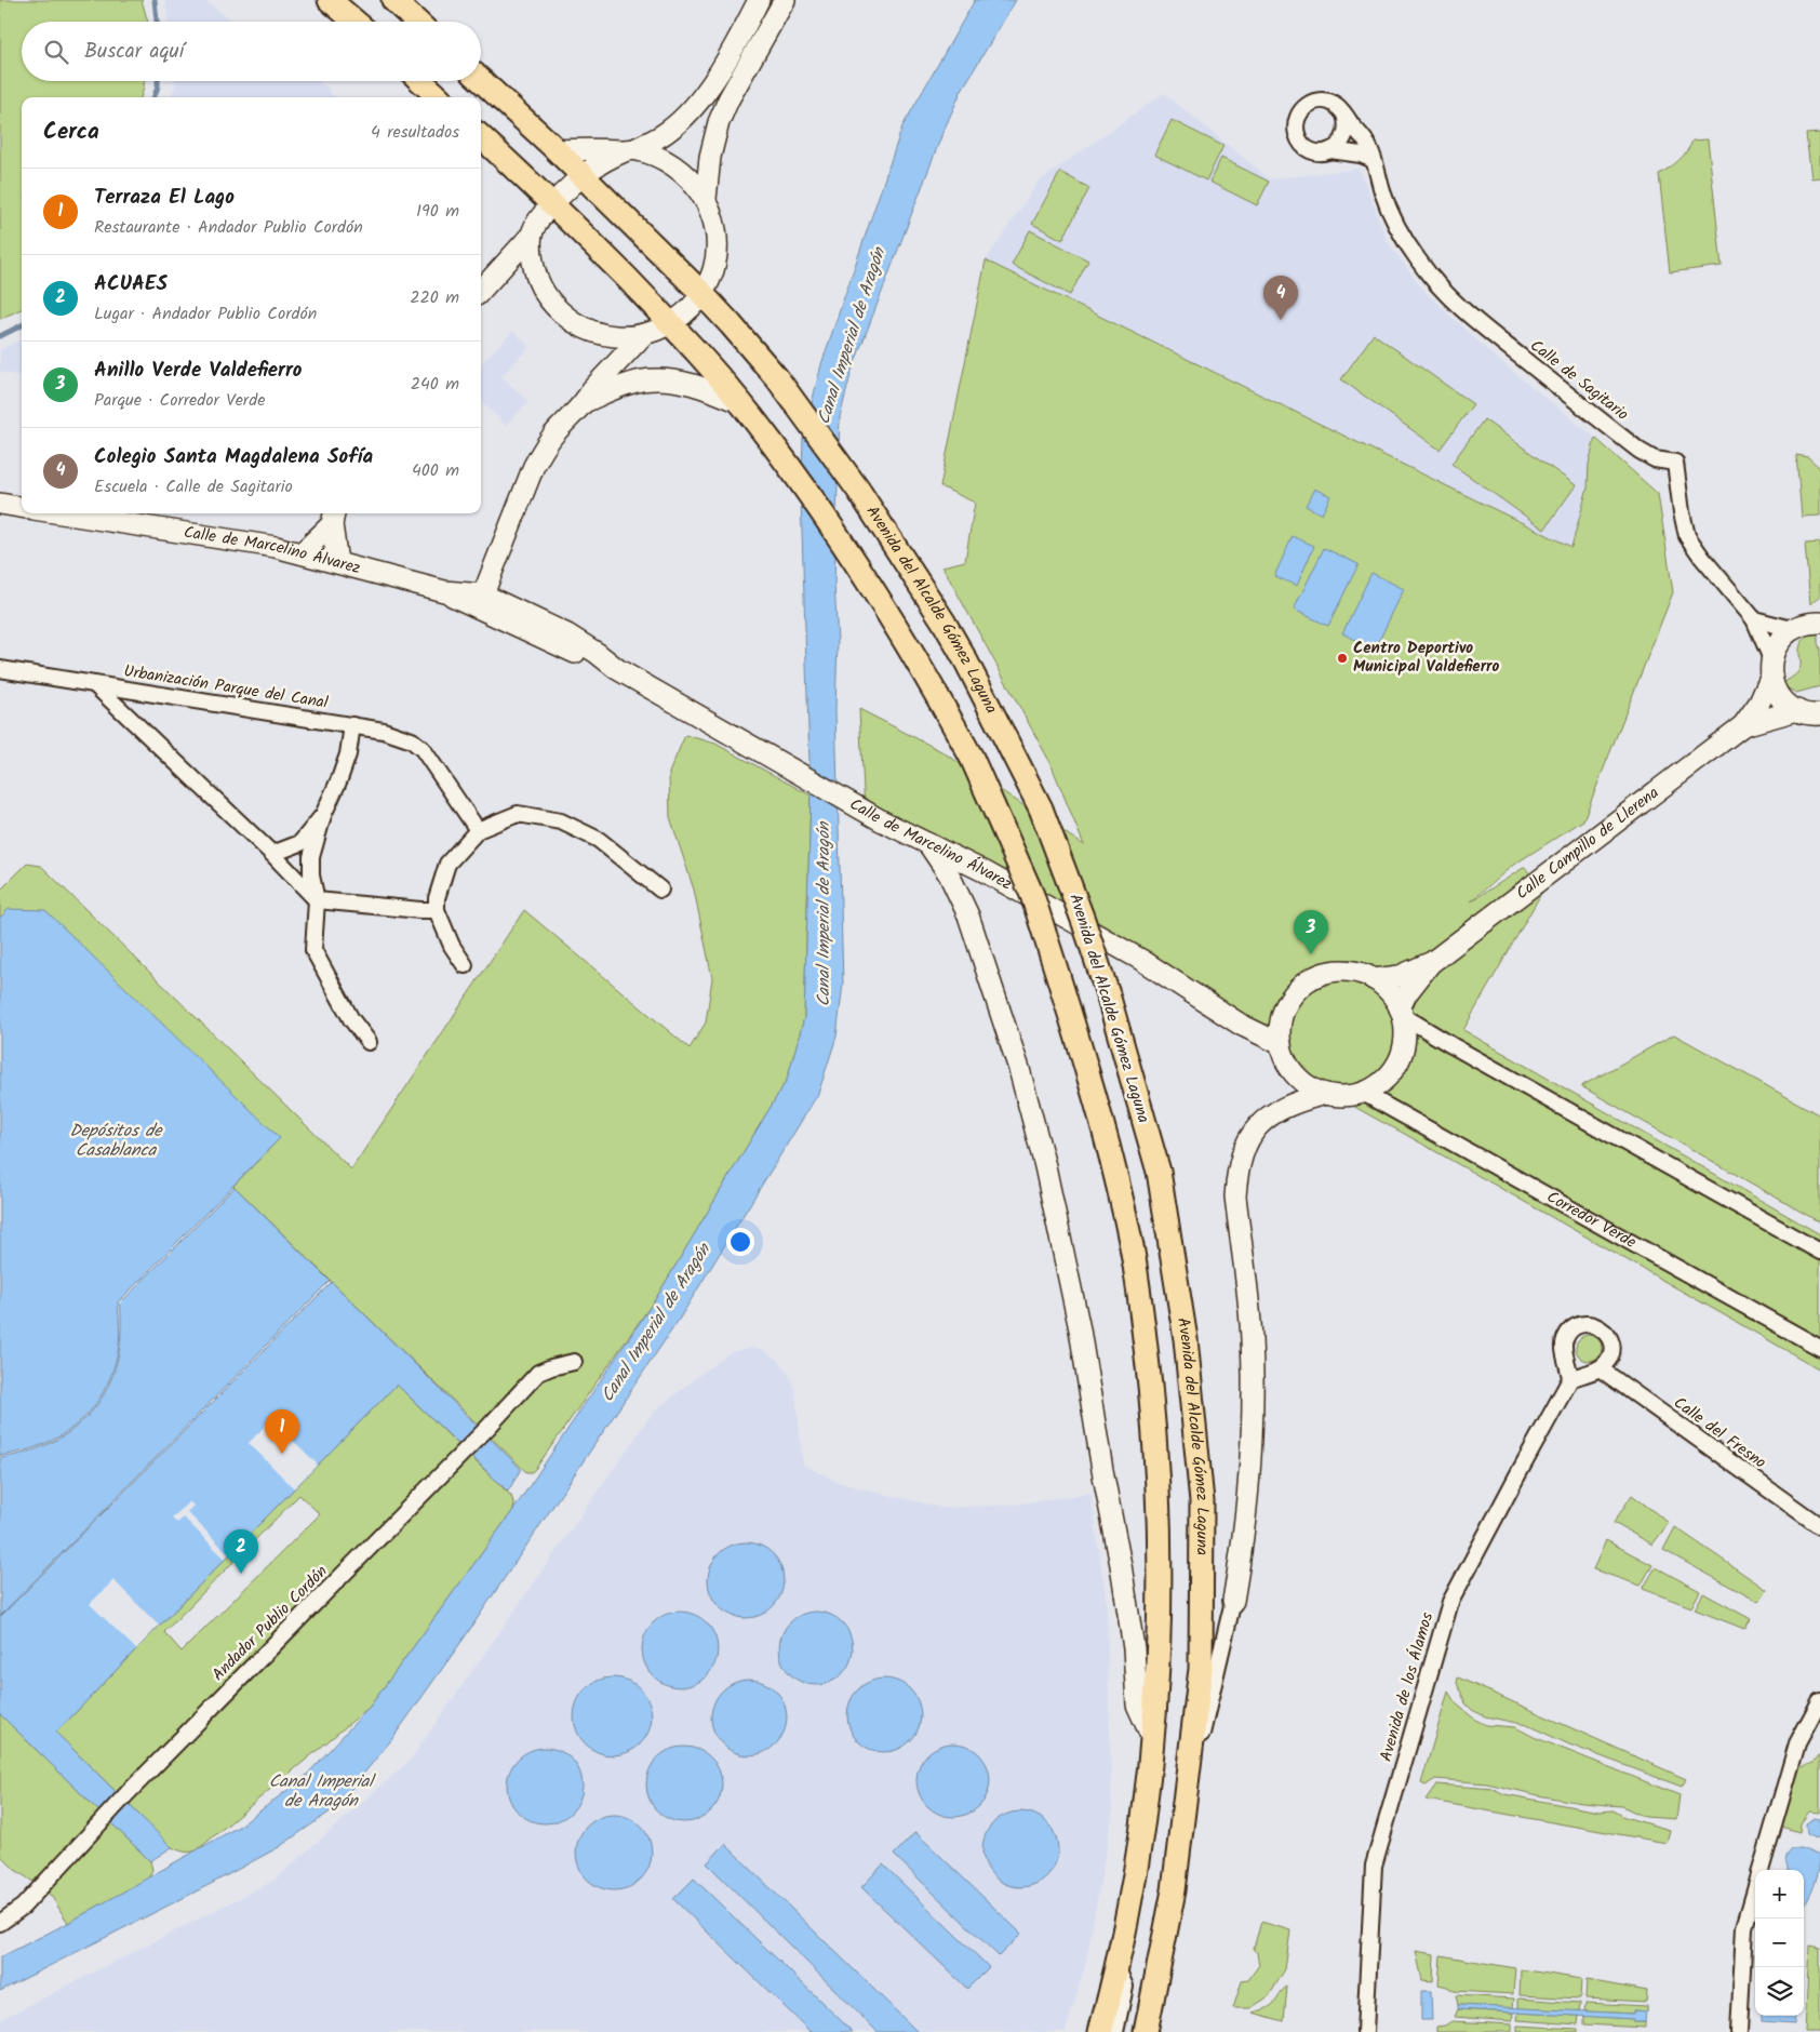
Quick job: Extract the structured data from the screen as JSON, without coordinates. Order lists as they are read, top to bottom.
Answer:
{
  "streets": {
    "main road": ["Avenida del Alcalde Gómez Laguna"],
    "street": [
      "Calle de Sagitario",
      "Calle de Marcelino Álvarez",
      "Urbanización Parque del Canal",
      "Calle Campillo de Llerena",
      "Corredor Verde",
      "Calle del Fresno",
      "Andador Publio Cordón",
      "Avenida de los Álamos"
    ]
  },
  "crossings": [
    ["Calle de Sagitario", "Calle Campillo de Llerena"],
    ["Calle de Marcelino Álvarez", "Avenida del Alcalde Gómez Laguna"],
    ["Calle de Marcelino Álvarez", "Calle Campillo de Llerena"],
    ["Calle de Marcelino Álvarez", "Corredor Verde"],
    ["Avenida del Alcalde Gómez Laguna", "Calle Campillo de Llerena"],
    ["Avenida del Alcalde Gómez Laguna", "Corredor Verde"],
    ["Calle Campillo de Llerena", "Corredor Verde"],
    ["Calle del Fresno", "Avenida de los Álamos"]
  ],
  "water": ["Canal Imperial de Aragón", "Depósitos de Casablanca"],
  "places": ["Centro Deportivo Municipal Valdefierro"],
  "page": {
    "search": "Buscar aquí",
    "heading": ["Cerca", "4 resultados"],
    "list": [
      {
        "mark": "1",
        "name": "Terraza El Lago",
        "note": "Restaurante · Andador Publio Cordón",
        "value": "190 m"
      },
      {
        "mark": "2",
        "name": "ACUAES",
        "note": "Lugar · Andador Publio Cordón",
        "value": "220 m"
      },
      {
        "mark": "3",
        "name": "Anillo Verde Valdefierro",
        "note": "Parque · Corredor Verde",
        "value": "240 m"
      },
      {
        "mark": "4",
        "name": "Colegio Santa Magdalena Sofía",
        "note": "Escuela · Calle de Sagitario",
        "value": "400 m"
      }
    ],
    "pins": [
      "4",
      "3",
      "1",
      "2"
    ],
    "map_buttons": ["+", "−"]
  }
}
